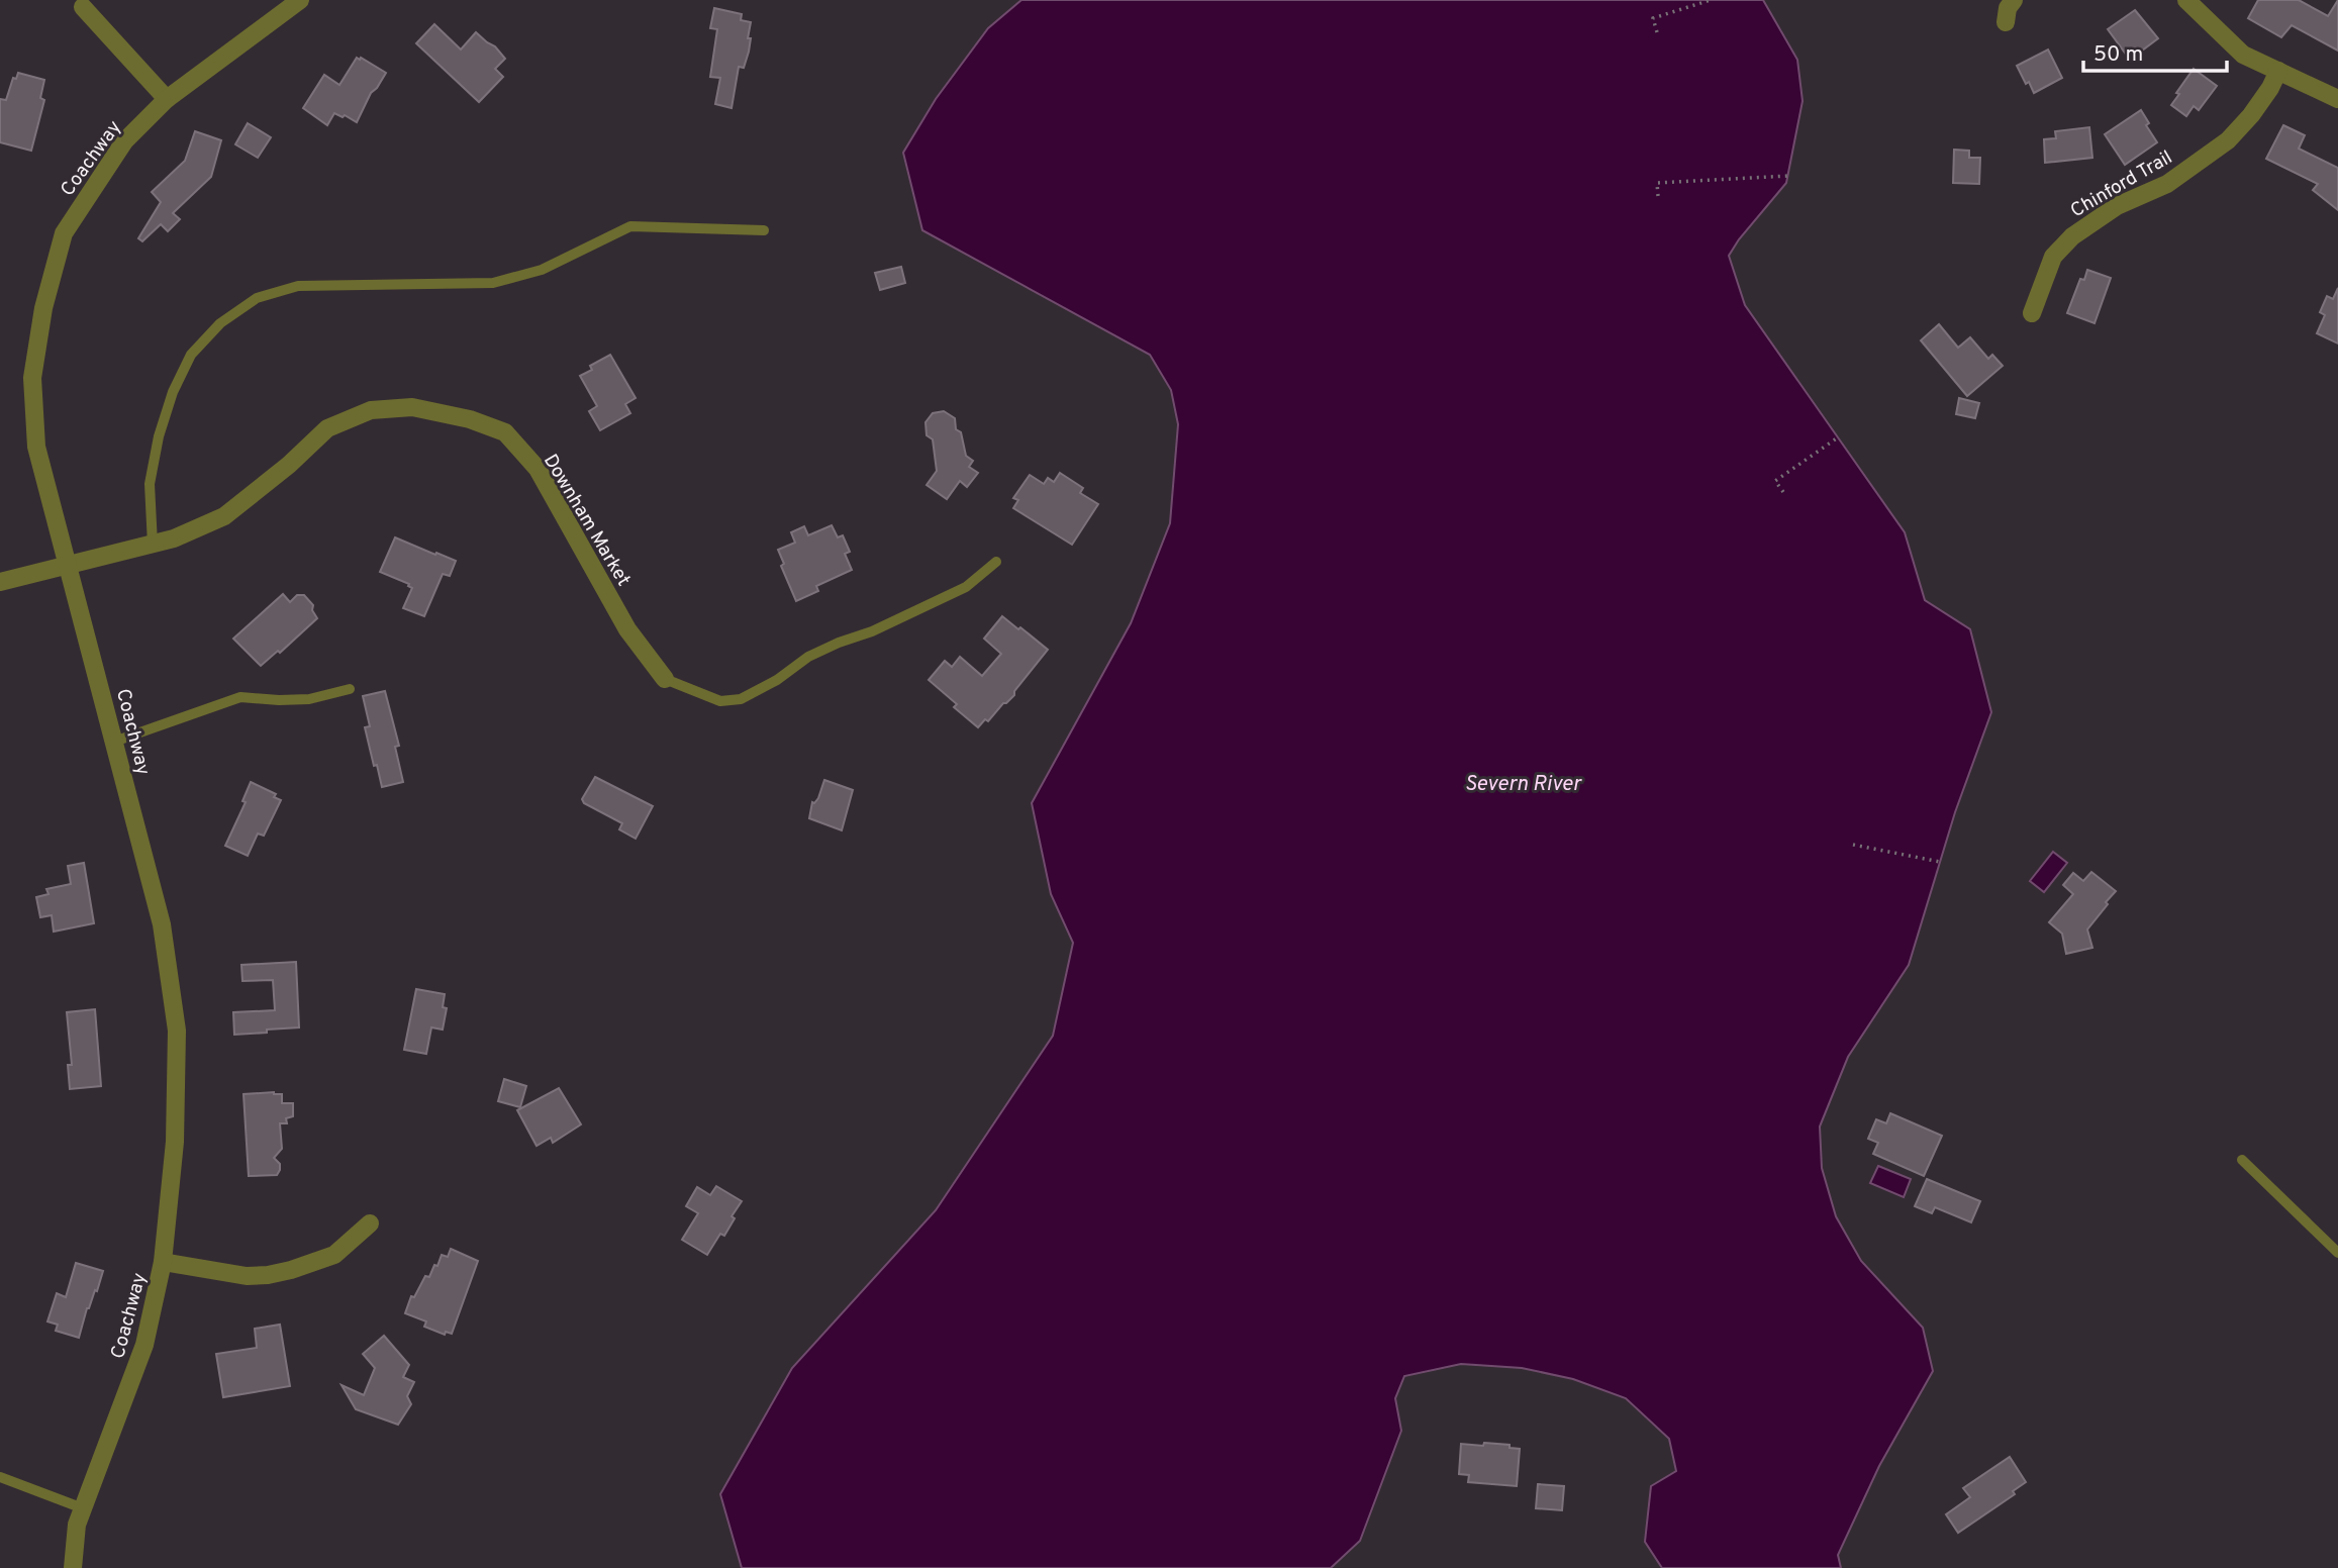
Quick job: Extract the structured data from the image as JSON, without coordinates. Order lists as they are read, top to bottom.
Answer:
{
  "streets": {
    "street": ["Coachway", "Chinford Trail", "Downham Market"]
  },
  "crossings": [
    ["Coachway", "Downham Market"]
  ],
  "water": ["Severn River"],
  "scale_bar": "50 m"
}
